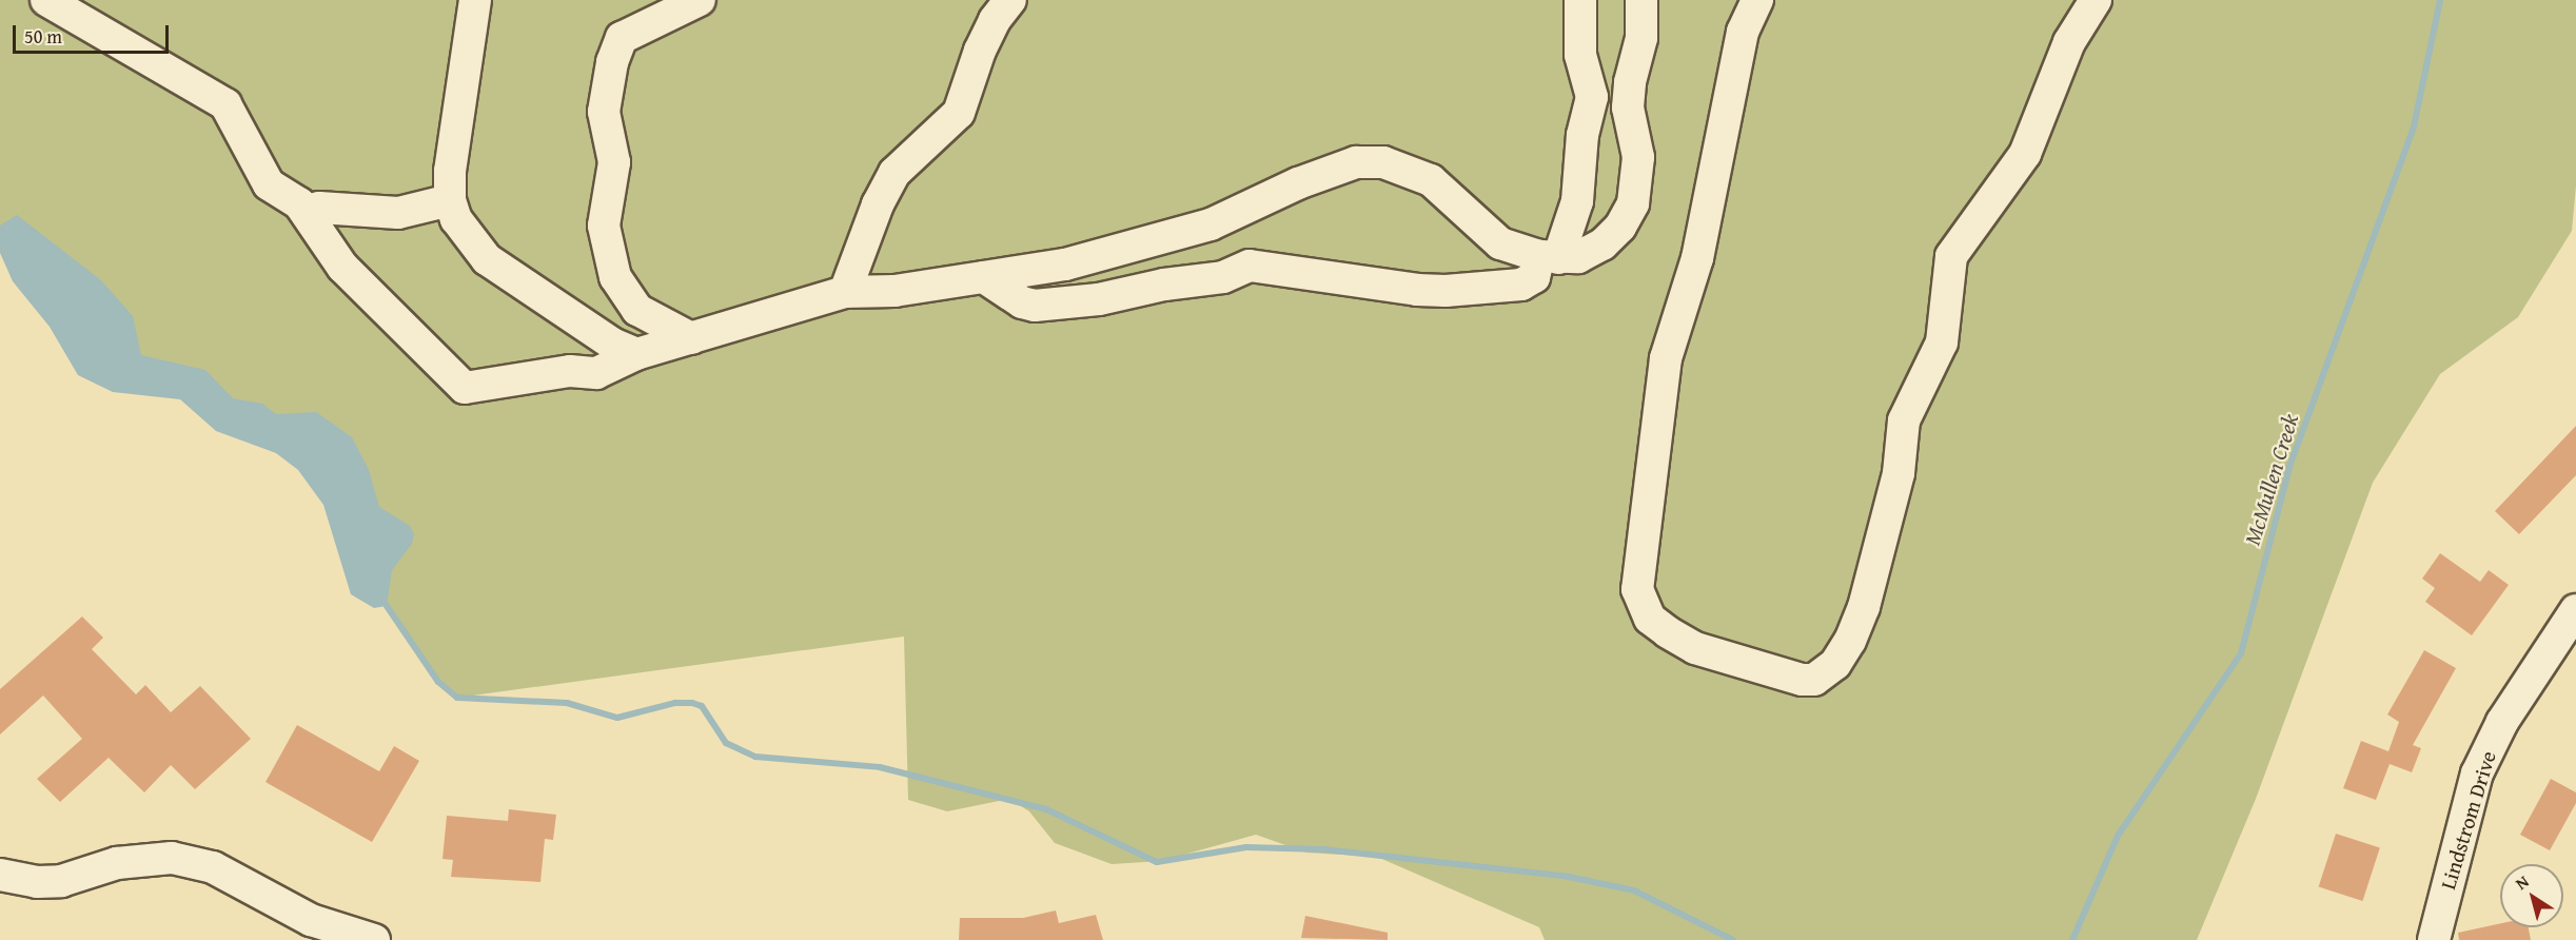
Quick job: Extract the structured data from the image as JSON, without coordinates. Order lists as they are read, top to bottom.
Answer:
{
  "streets": {
    "street": ["Lindstrom Drive"]
  },
  "water": ["McMullen Creek"],
  "scale_bar": "50 m",
  "north": "top left"
}
